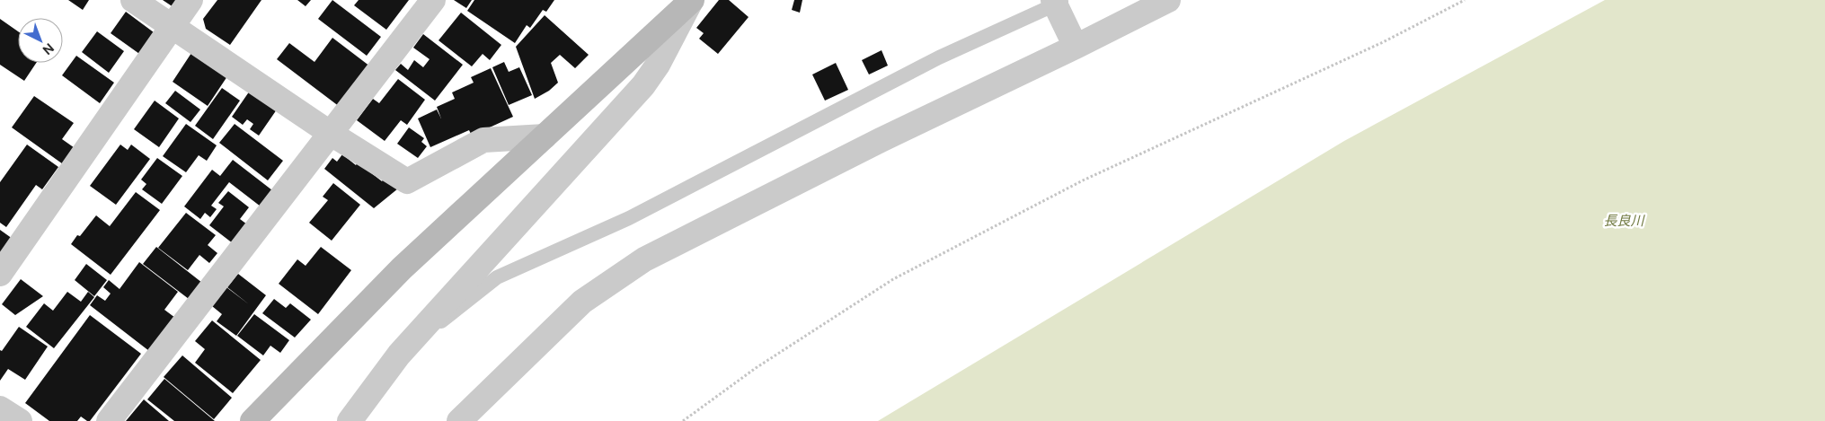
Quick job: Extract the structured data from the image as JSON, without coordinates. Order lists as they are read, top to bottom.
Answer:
{
  "water": ["長良川"],
  "north": "bottom right"
}
